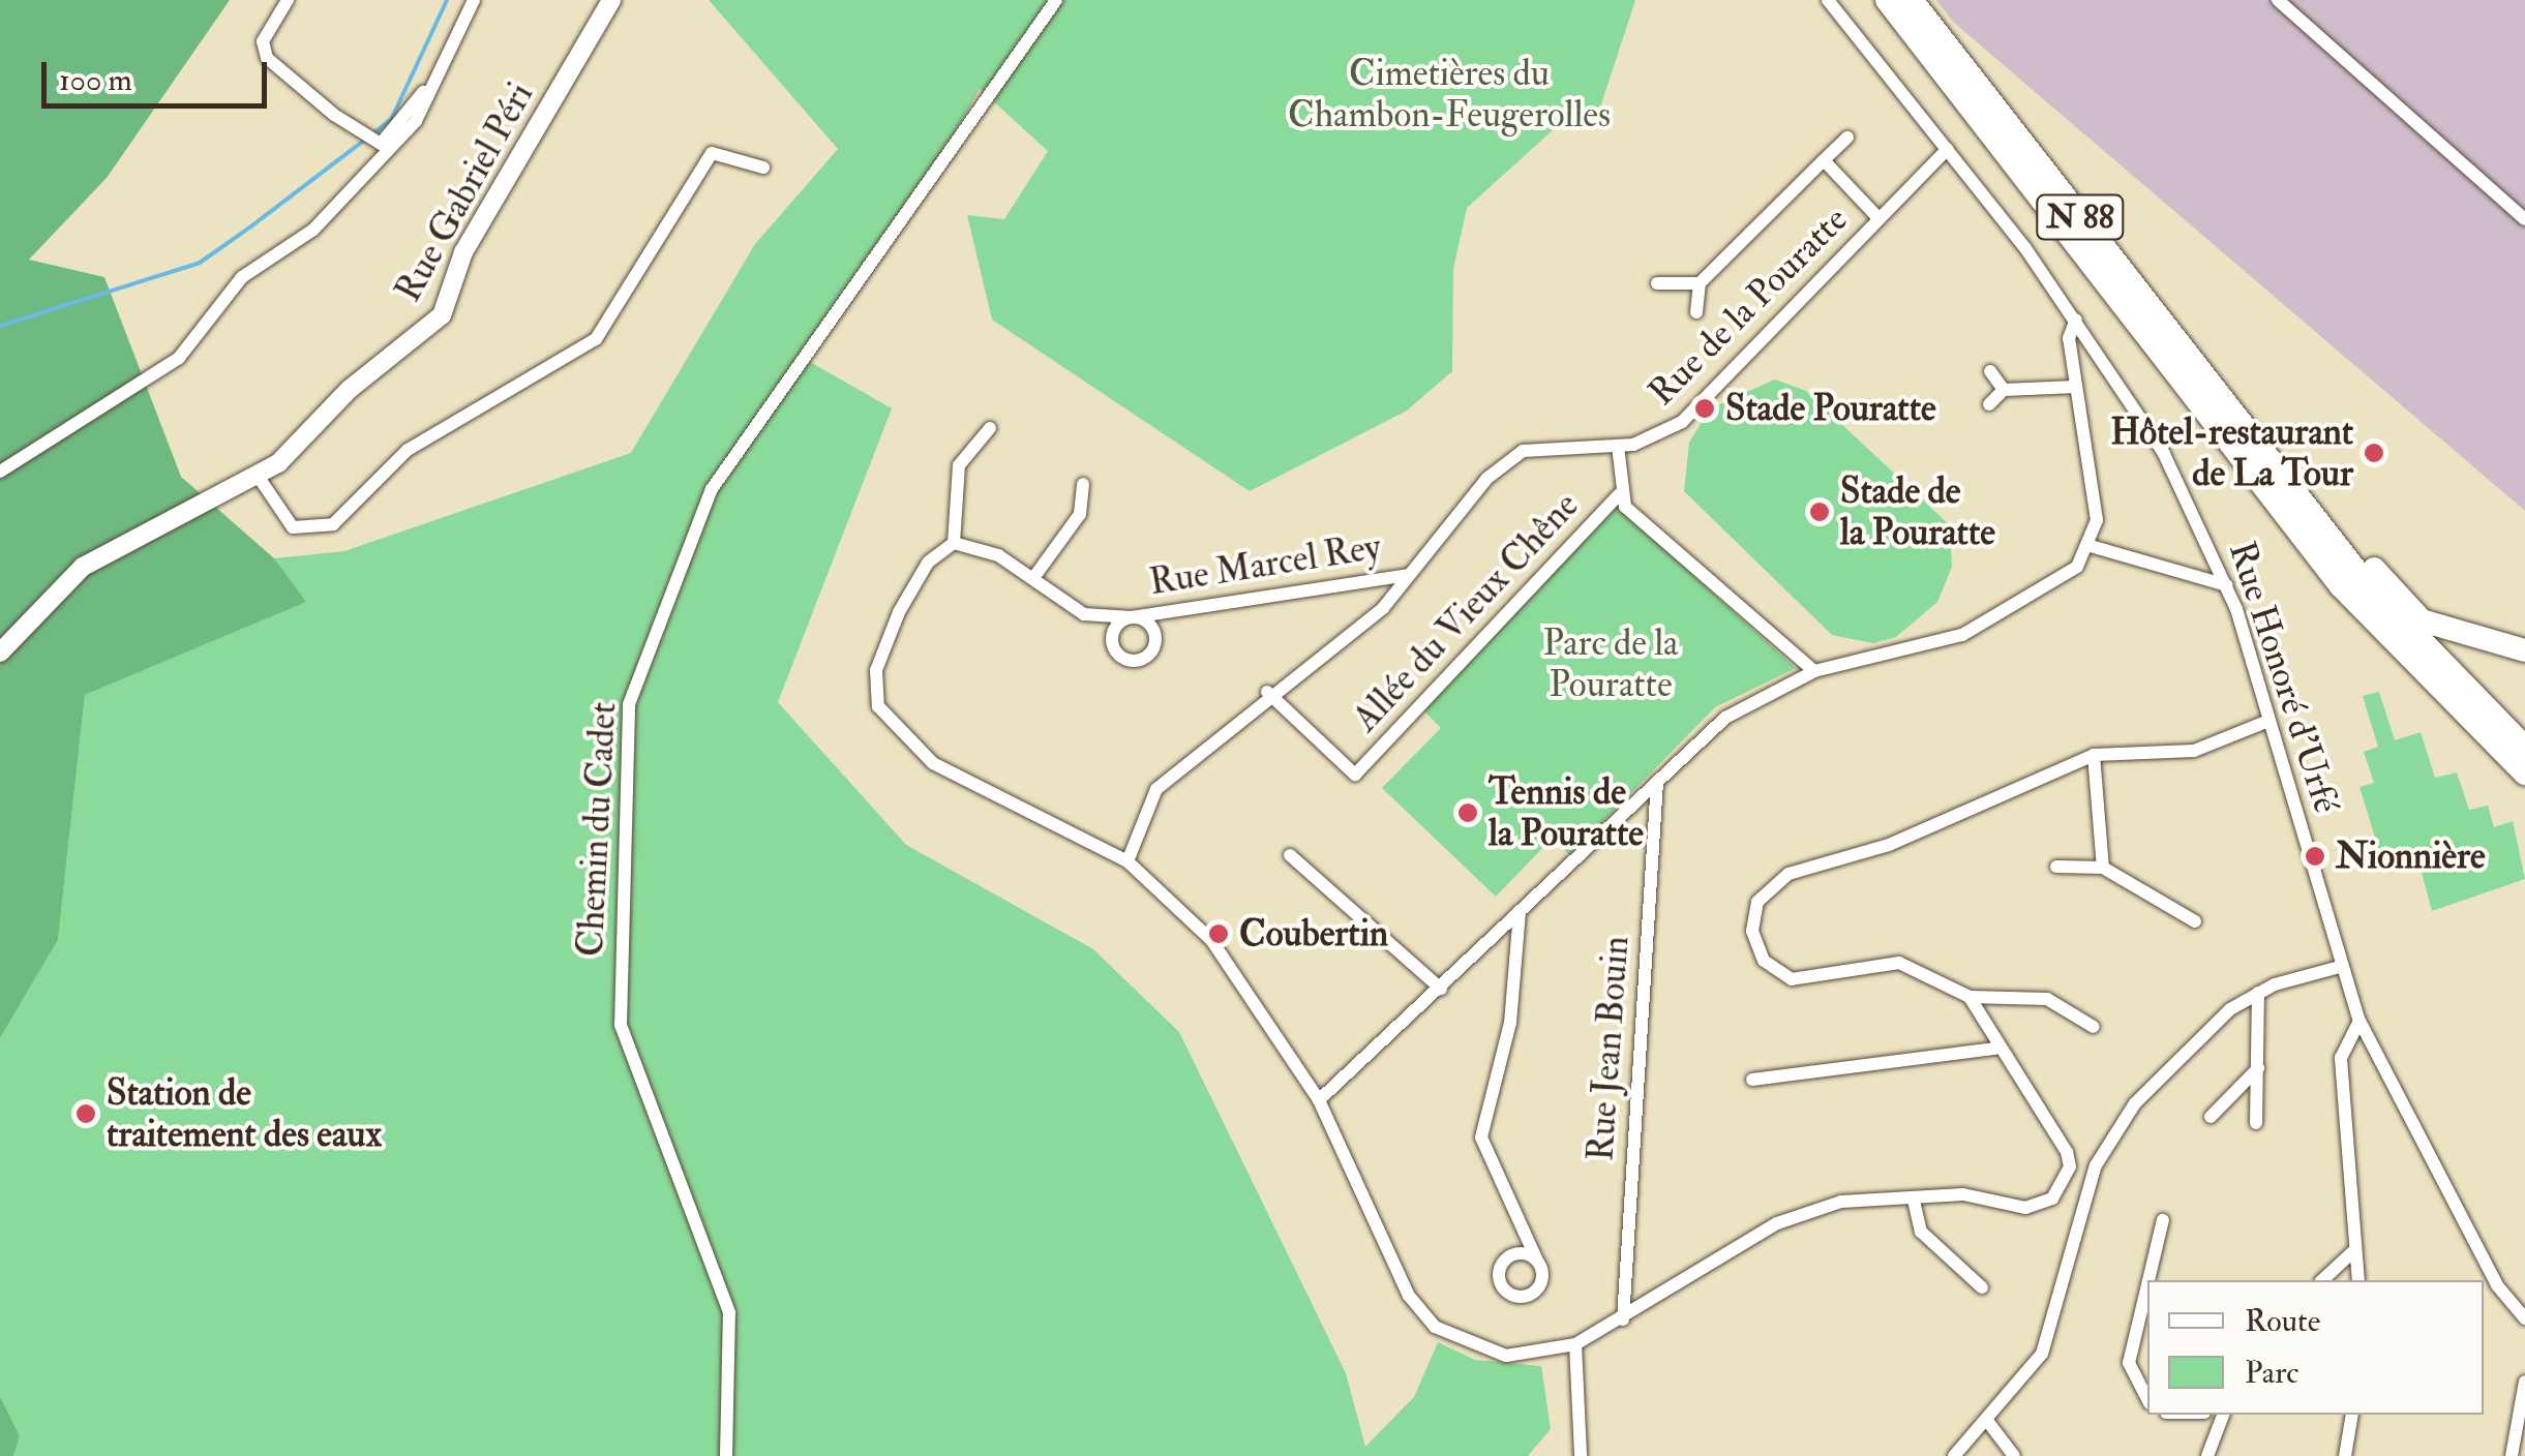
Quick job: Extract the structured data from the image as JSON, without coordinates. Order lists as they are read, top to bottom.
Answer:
{
  "streets": {
    "highway": ["N 88"],
    "main road": ["Rue Gabriel Péri"],
    "street": [
      "Rue de la Pouratte",
      "Rue Marcel Rey",
      "Allée du Vieux Chêne",
      "Rue Honoré d'Urfé",
      "Chemin du Cadet",
      "Rue Jean Bouin"
    ]
  },
  "crossings": [
    ["Rue de la Pouratte", "Rue Marcel Rey"],
    ["Rue de la Pouratte", "Allée du Vieux Chêne"],
    ["Rue de la Pouratte", "Rue Honoré d'Urfé"]
  ],
  "parks": ["Cimetières du Chambon-Feugerolles", "Parc de la Pouratte"],
  "places": [
    "Stade Pouratte",
    "Hôtel-restaurant de La Tour",
    "Stade de la Pouratte",
    "Tennis de la Pouratte",
    "Nionnière",
    "Coubertin",
    "Station de traitement des eaux"
  ],
  "legend": ["Route", "Parc"],
  "scale_bar": "100 m"
}
